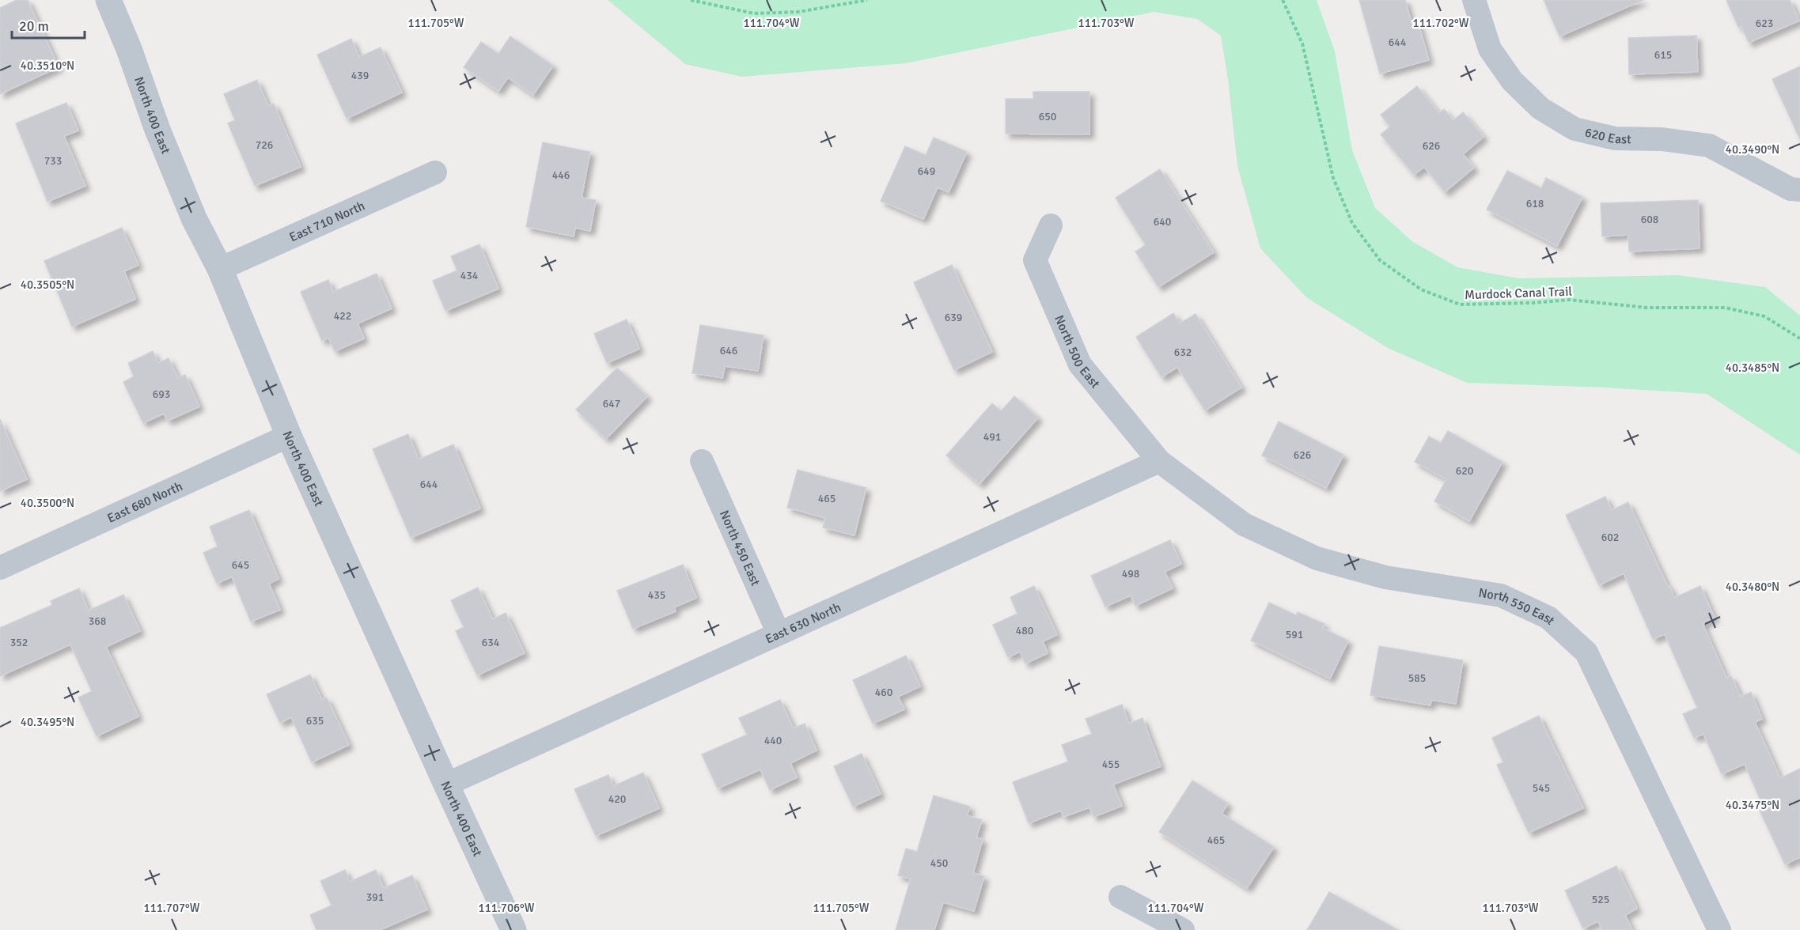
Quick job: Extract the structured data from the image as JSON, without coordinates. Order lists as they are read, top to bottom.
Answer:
{
  "streets": {
    "street": [
      "North 400 East",
      "620 East",
      "East 710 North",
      "North 500 East",
      "East 680 North",
      "North 450 East",
      "North 550 East",
      "East 630 North"
    ],
    "path": ["Murdock Canal Trail"]
  },
  "crossings": [
    ["North 400 East", "East 710 North"],
    ["North 400 East", "East 680 North"],
    ["North 400 East", "East 630 North"],
    ["North 500 East", "North 550 East"],
    ["North 500 East", "East 630 North"],
    ["North 450 East", "East 630 North"],
    ["North 550 East", "East 630 North"]
  ],
  "house_numbers": [
    "623",
    "644",
    "615",
    "439",
    "650",
    "726",
    "626",
    "733",
    "649",
    "446",
    "618",
    "608",
    "640",
    "434",
    "422",
    "639",
    "646",
    "632",
    "693",
    "647",
    "491",
    "626",
    "620",
    "644",
    "465",
    "602",
    "645",
    "498",
    "435",
    "368",
    "480",
    "591",
    "352",
    "634",
    "585",
    "460",
    "635",
    "440",
    "455",
    "545",
    "420",
    "465",
    "450",
    "391",
    "525"
  ],
  "scale_bar": "20 m",
  "coordinates": [
    "111.705°W",
    "111.704°W",
    "111.703°W",
    "111.702°W",
    "40.3510°N",
    "40.3490°N",
    "40.3505°N",
    "40.3485°N",
    "40.3500°N",
    "40.3480°N",
    "40.3495°N",
    "40.3475°N",
    "111.707°W",
    "111.706°W"
  ]
}
